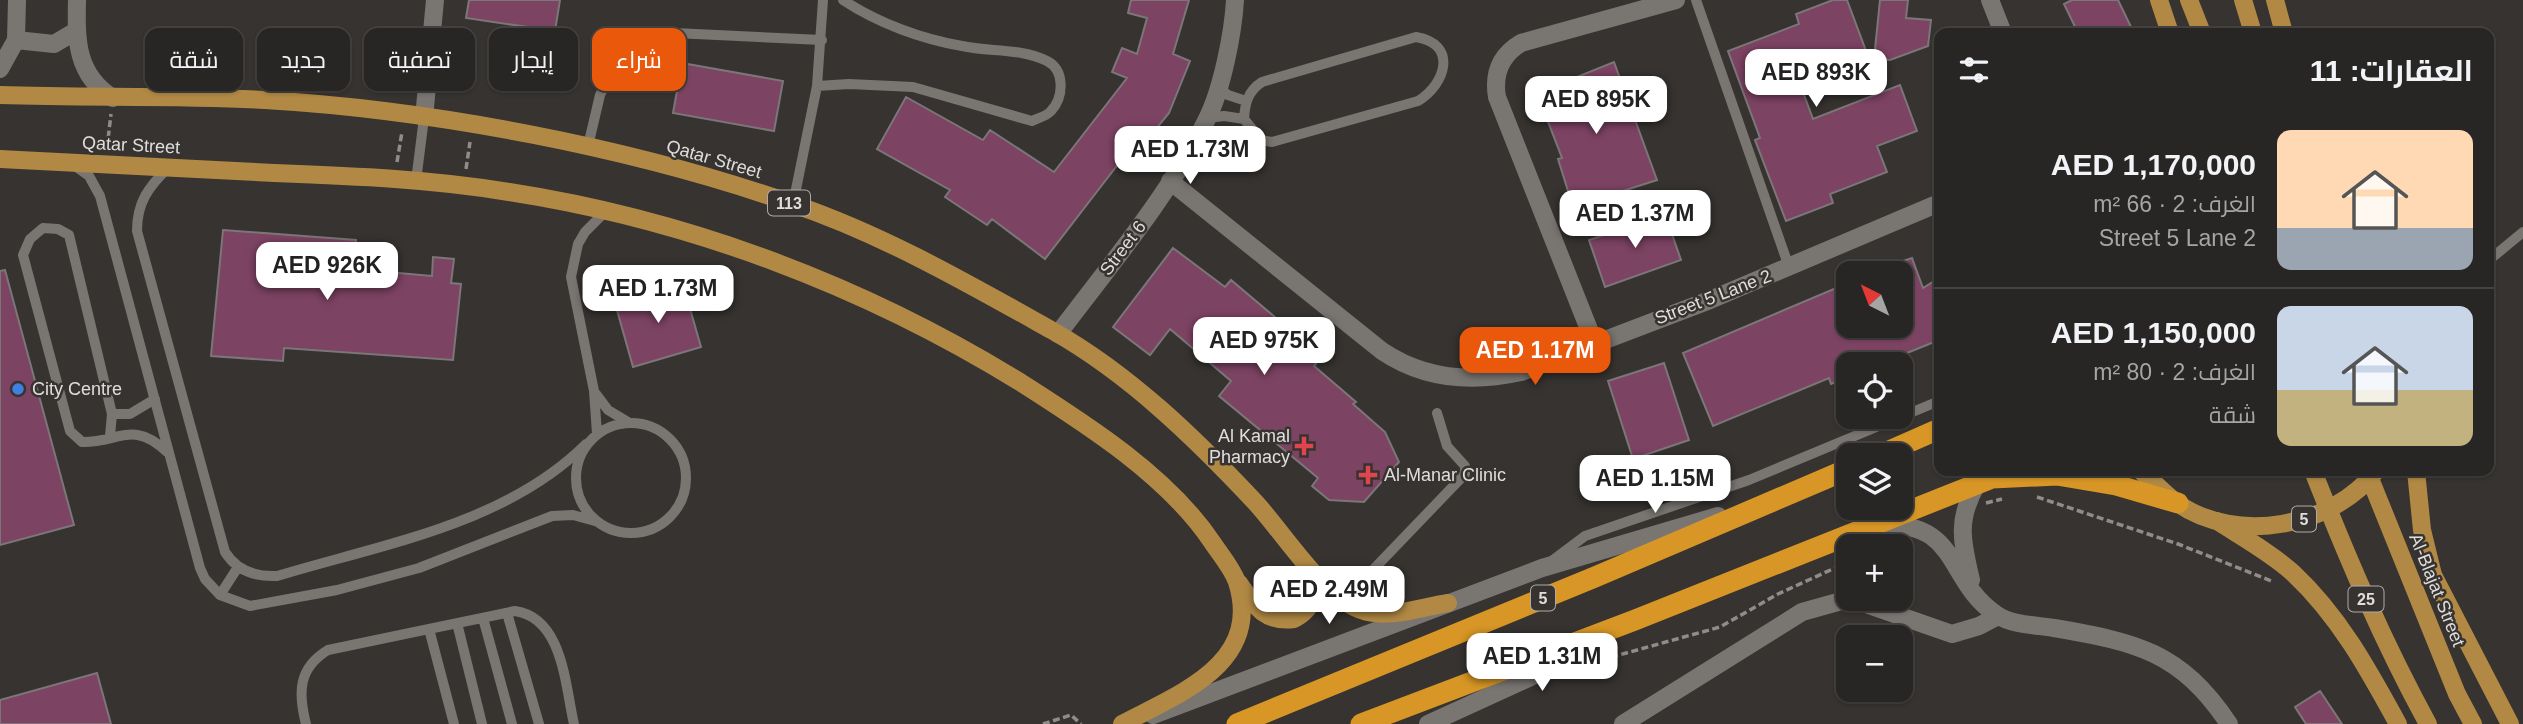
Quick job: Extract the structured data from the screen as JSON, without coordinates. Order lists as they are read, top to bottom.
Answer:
{
  "streets": {
    "highway": ["5"],
    "main road": [
      "Qatar Street",
      "113",
      "Al-Blajat Street",
      "25"
    ],
    "street": ["Street 6", "Street 5 Lane 2"]
  },
  "crossings": [
    ["Qatar Street", "Street 6"],
    ["Street 6", "Street 5 Lane 2"]
  ],
  "places": {
    "other": ["City Centre"],
    "health": ["Al Kamal Pharmacy", "Al-Manar Clinic"]
  },
  "north": "top left",
  "page": {
    "chip": [
      "شراء",
      "إيجار",
      "تصفية",
      "جديد",
      "شقة"
    ],
    "heading": "العقارات: 11",
    "price": [
      "AED 893K",
      "AED 895K",
      "AED 1.73M",
      "AED 1.37M",
      "AED 926K",
      "AED 1.73M",
      "AED 975K",
      "AED 1.17M",
      "AED 1.15M",
      "AED 2.49M",
      "AED 1.31M"
    ],
    "list": [
      {
        "name": "AED 1,170,000",
        "note": "الغرف: 2 · 66 m² · Street 5 Lane 2"
      },
      {
        "name": "AED 1,150,000",
        "note": "الغرف: 2 · 80 m² · شقة"
      }
    ],
    "map_buttons": ["+", "−"]
  }
}
